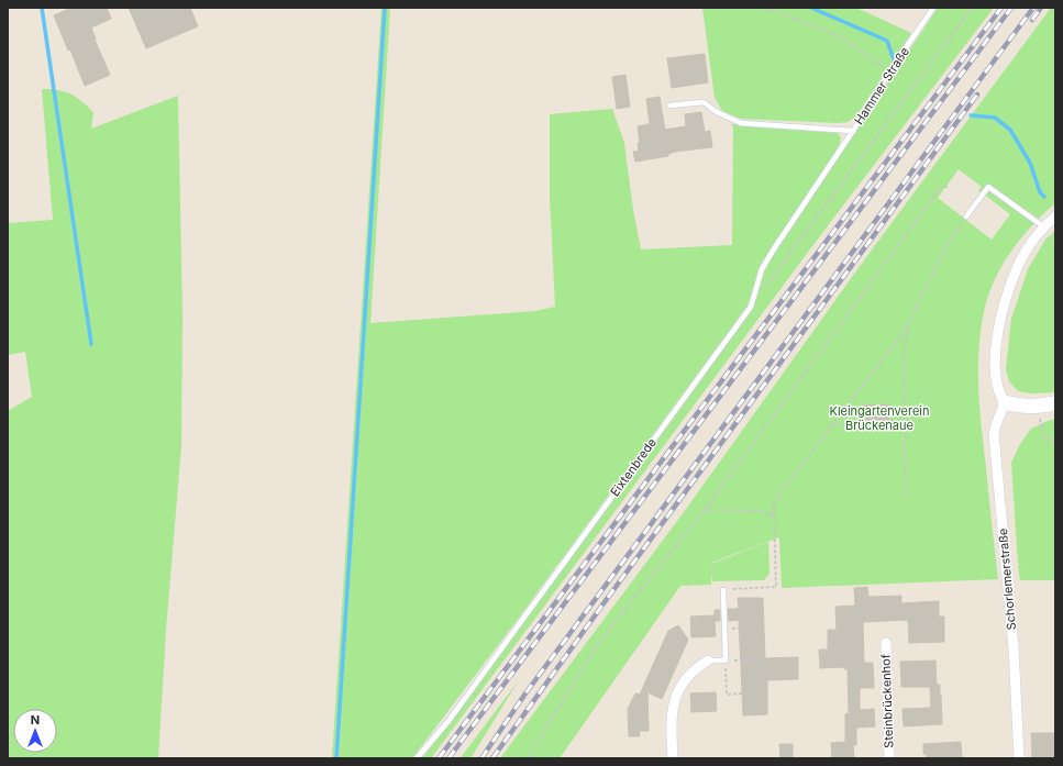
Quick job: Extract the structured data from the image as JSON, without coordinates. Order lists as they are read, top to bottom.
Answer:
{
  "streets": {
    "street": ["Schorlemerstraße", "Steinbrückenhof"],
    "lane": ["Hammer Straße", "Eixtenbrede"]
  },
  "crossings": [
    ["Hammer Straße", "Eixtenbrede"]
  ],
  "parks": ["Kleingartenverein Brückenaue"],
  "north": "top"
}
